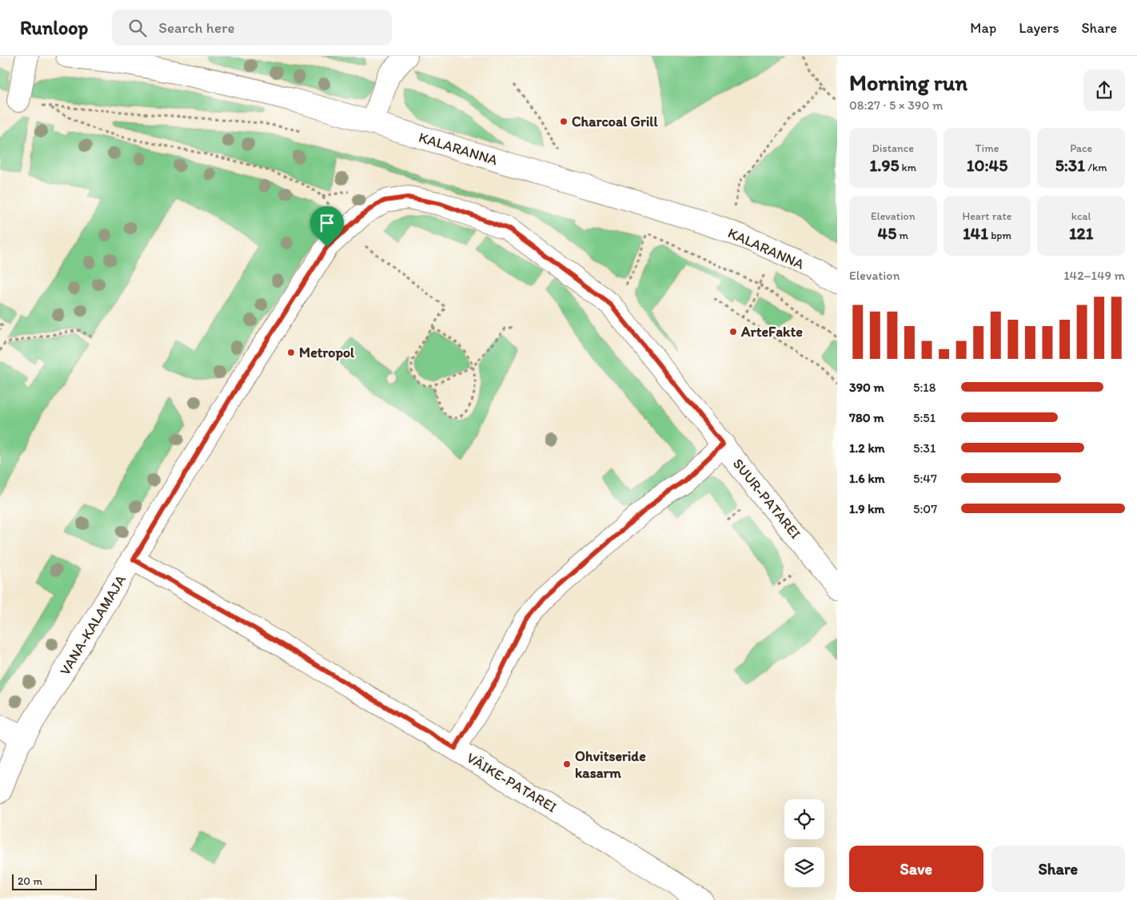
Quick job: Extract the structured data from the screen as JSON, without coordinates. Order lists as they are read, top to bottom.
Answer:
{
  "streets": {
    "street": [
      "KALARANNA",
      "SUUR-PATAREI",
      "VANA-KALAMAJA",
      "VÄIKE-PATAREI"
    ]
  },
  "crossings": [
    ["SUUR-PATAREI", "VANA-KALAMAJA"],
    ["VANA-KALAMAJA", "VÄIKE-PATAREI"]
  ],
  "places": [
    "Charcoal Grill",
    "ArteFakte",
    "Metropol",
    "Ohvitseride kasarm"
  ],
  "scale_bar": "20 m",
  "page": {
    "header": "Runloop",
    "search": "Search here",
    "nav": ["Map", "Layers", "Share"],
    "heading": ["Morning run", "08:27 · 5 × 390 m"],
    "stats": [
      ["Distance", "1.95 km"],
      ["Time", "10:45"],
      ["Pace", "5:31 /km"],
      ["Elevation", "45 m"],
      ["Heart rate", "141 bpm"],
      ["kcal", "121"]
    ],
    "chart": ["Elevation", "142–149 m"],
    "list": [
      {
        "name": "390 m",
        "note": "5:18"
      },
      {
        "name": "780 m",
        "note": "5:51"
      },
      {
        "name": "1.2 km",
        "note": "5:31"
      },
      {
        "name": "1.6 km",
        "note": "5:47"
      },
      {
        "name": "1.9 km",
        "note": "5:07"
      }
    ],
    "buttons": ["Save", "Share"],
    "scale": "20 m"
  }
}
